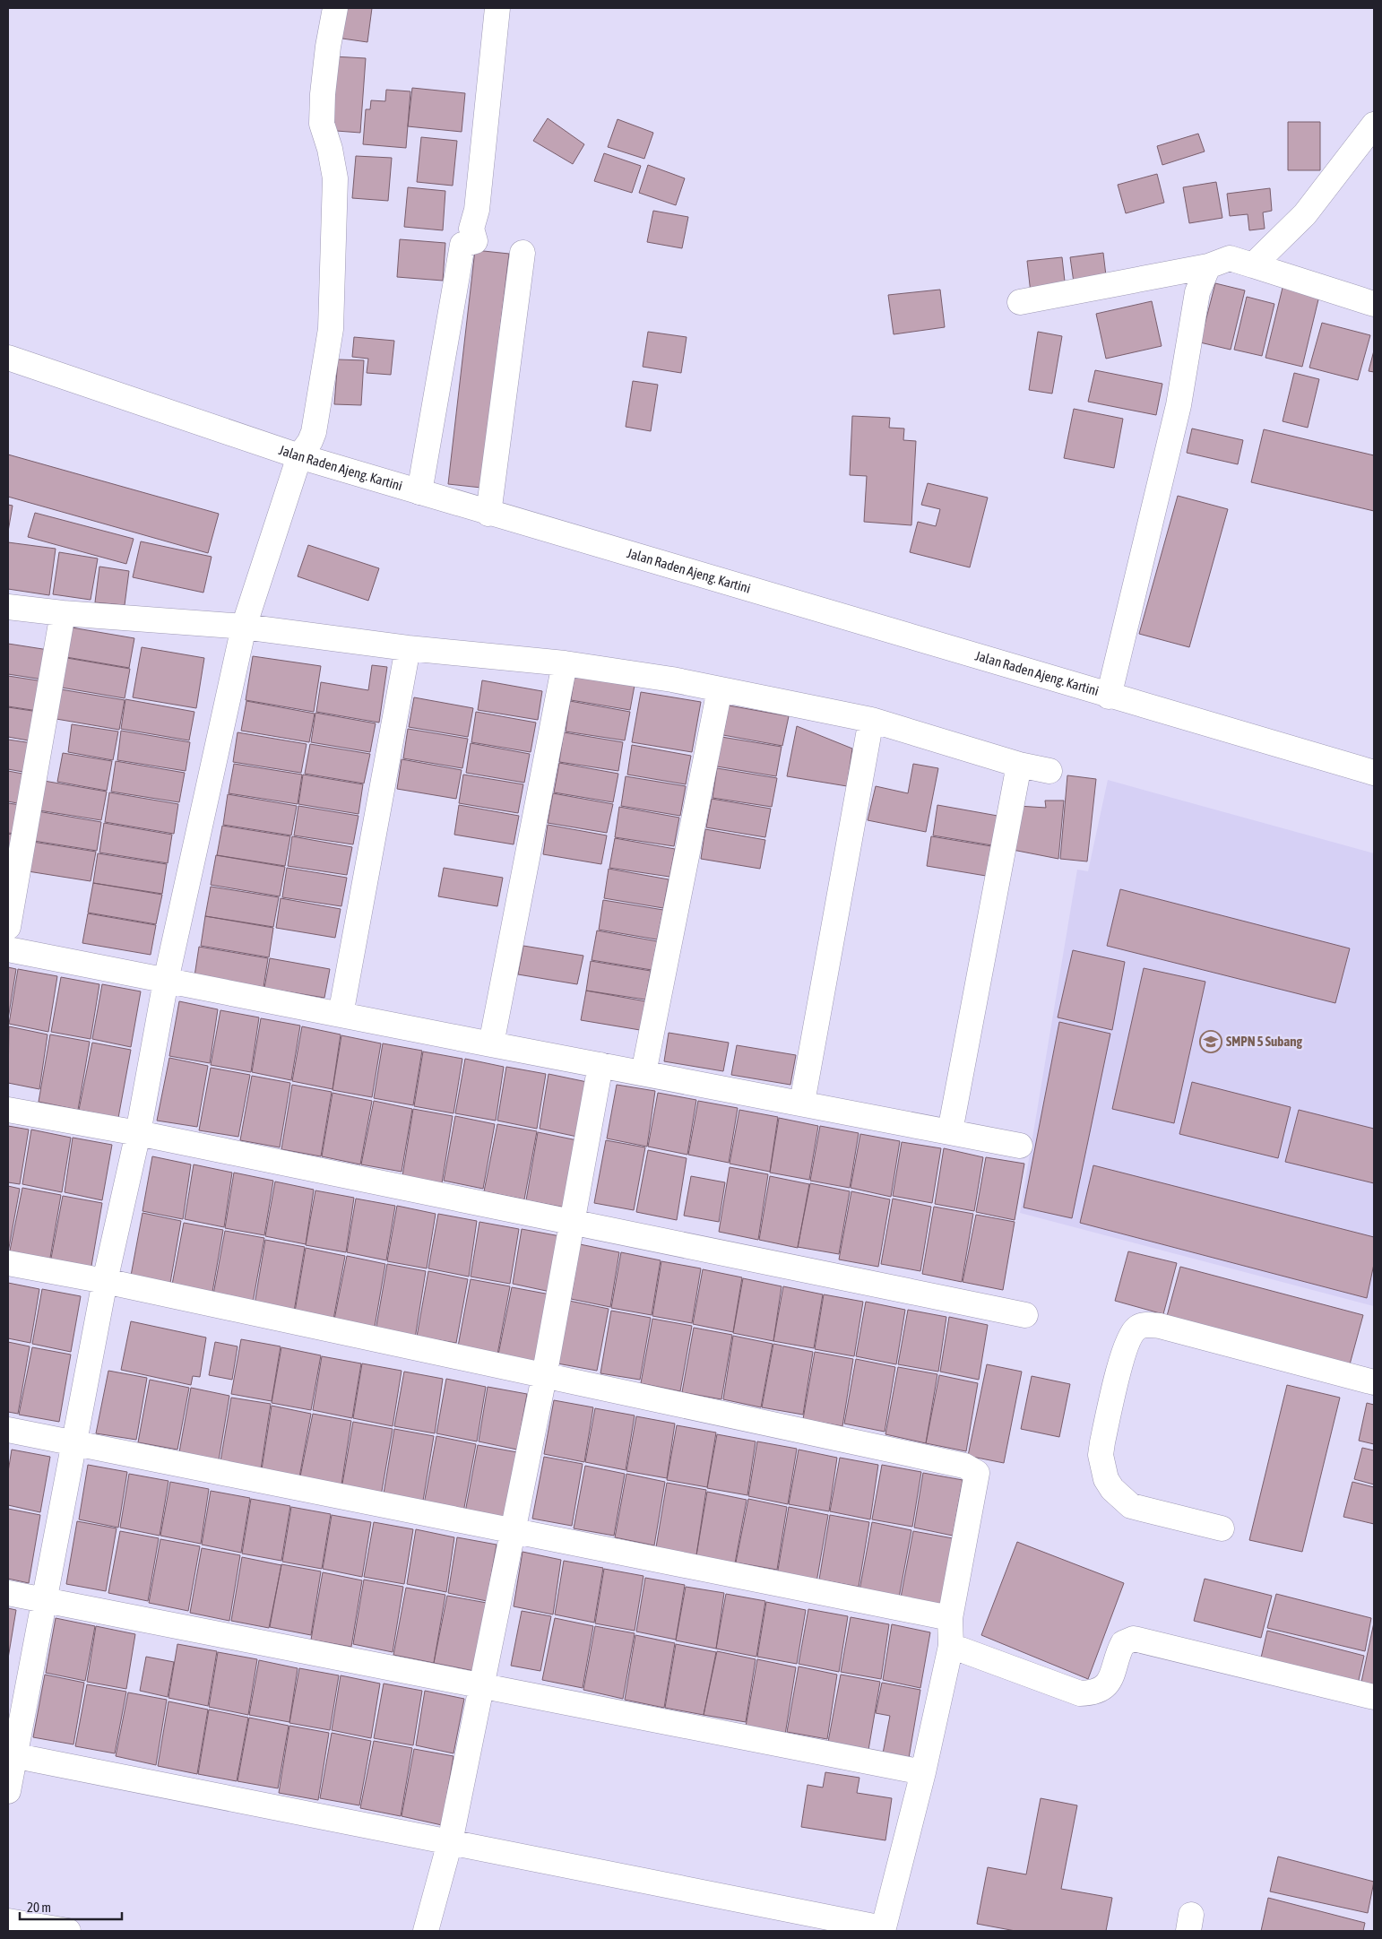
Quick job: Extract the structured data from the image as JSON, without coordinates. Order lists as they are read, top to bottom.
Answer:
{
  "streets": {
    "street": ["Jalan Raden Ajeng. Kartini"]
  },
  "places": {
    "school or university": ["SMPN 5 Subang"]
  },
  "scale_bar": "20 m"
}
